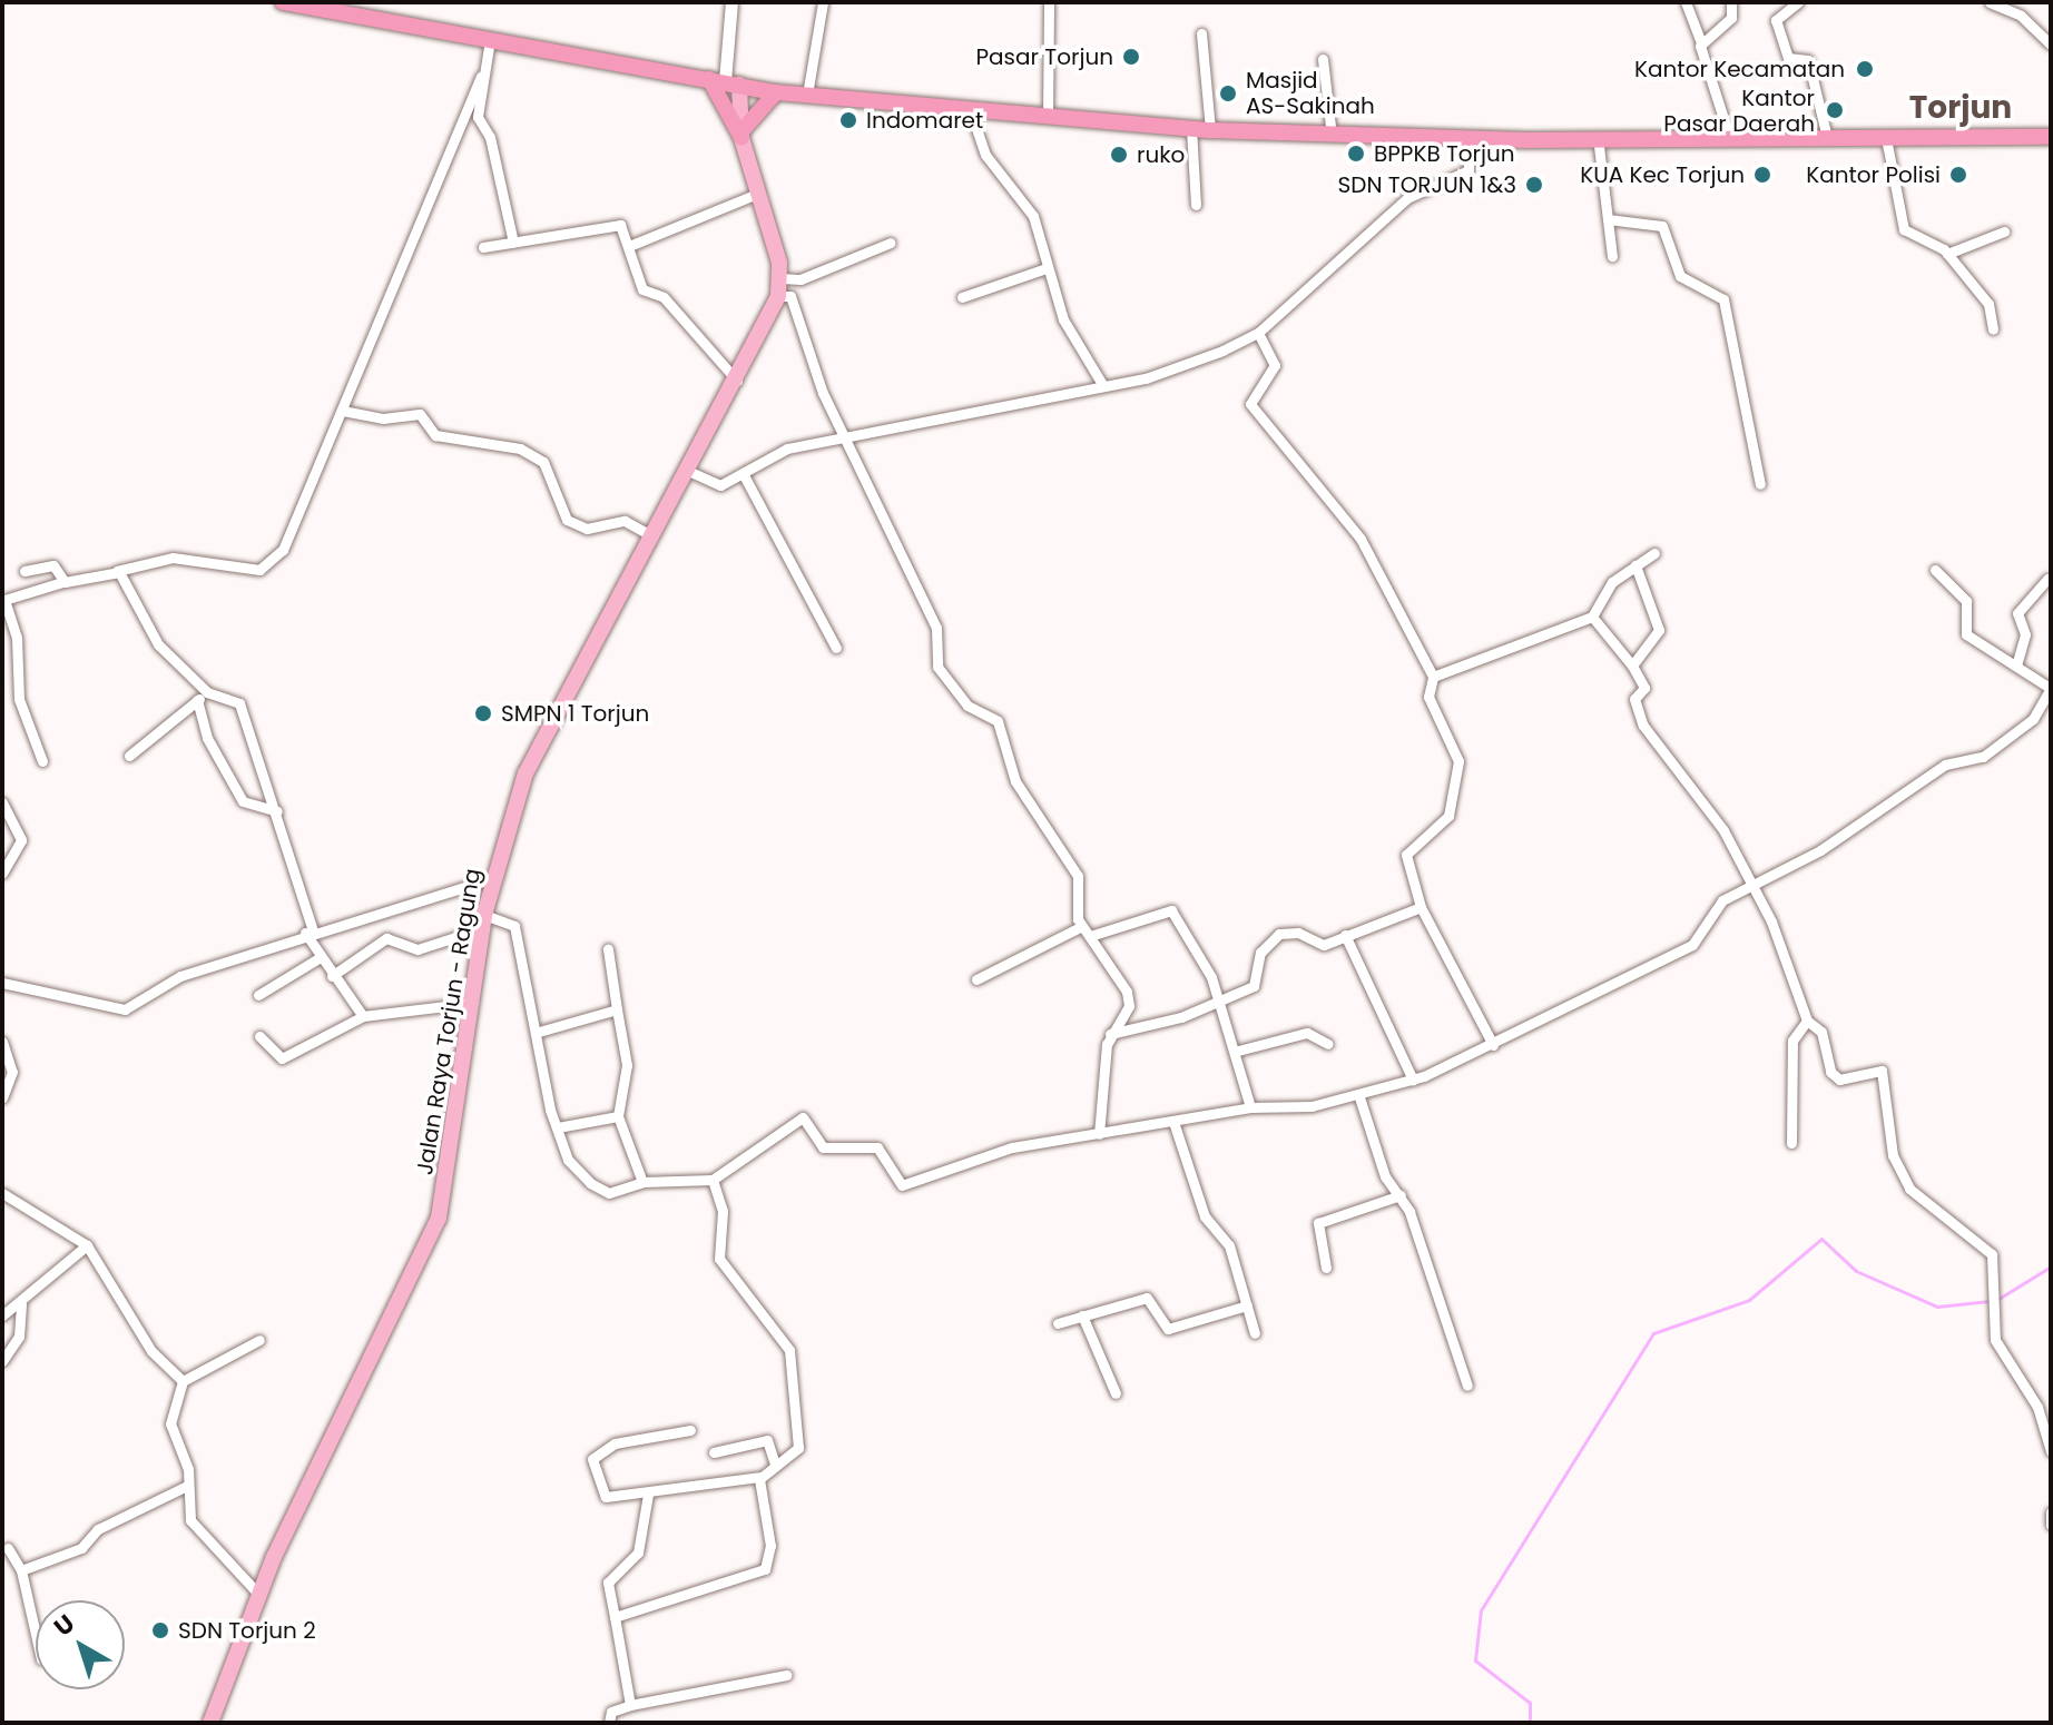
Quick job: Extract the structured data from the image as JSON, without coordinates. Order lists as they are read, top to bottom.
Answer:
{
  "streets": {
    "main road": ["Jalan Raya Torjun - Ragung"]
  },
  "districts": ["Torjun"],
  "places": [
    "Pasar Torjun",
    "Kantor Kecamatan",
    "Masjid AS-Sakinah",
    "Kantor Pasar Daerah",
    "Indomaret",
    "BPPKB Torjun",
    "ruko",
    "KUA Kec Torjun",
    "Kantor Polisi",
    "SDN TORJUN 1&3",
    "SMPN 1 Torjun",
    "SDN Torjun 2"
  ],
  "north": "top left"
}
